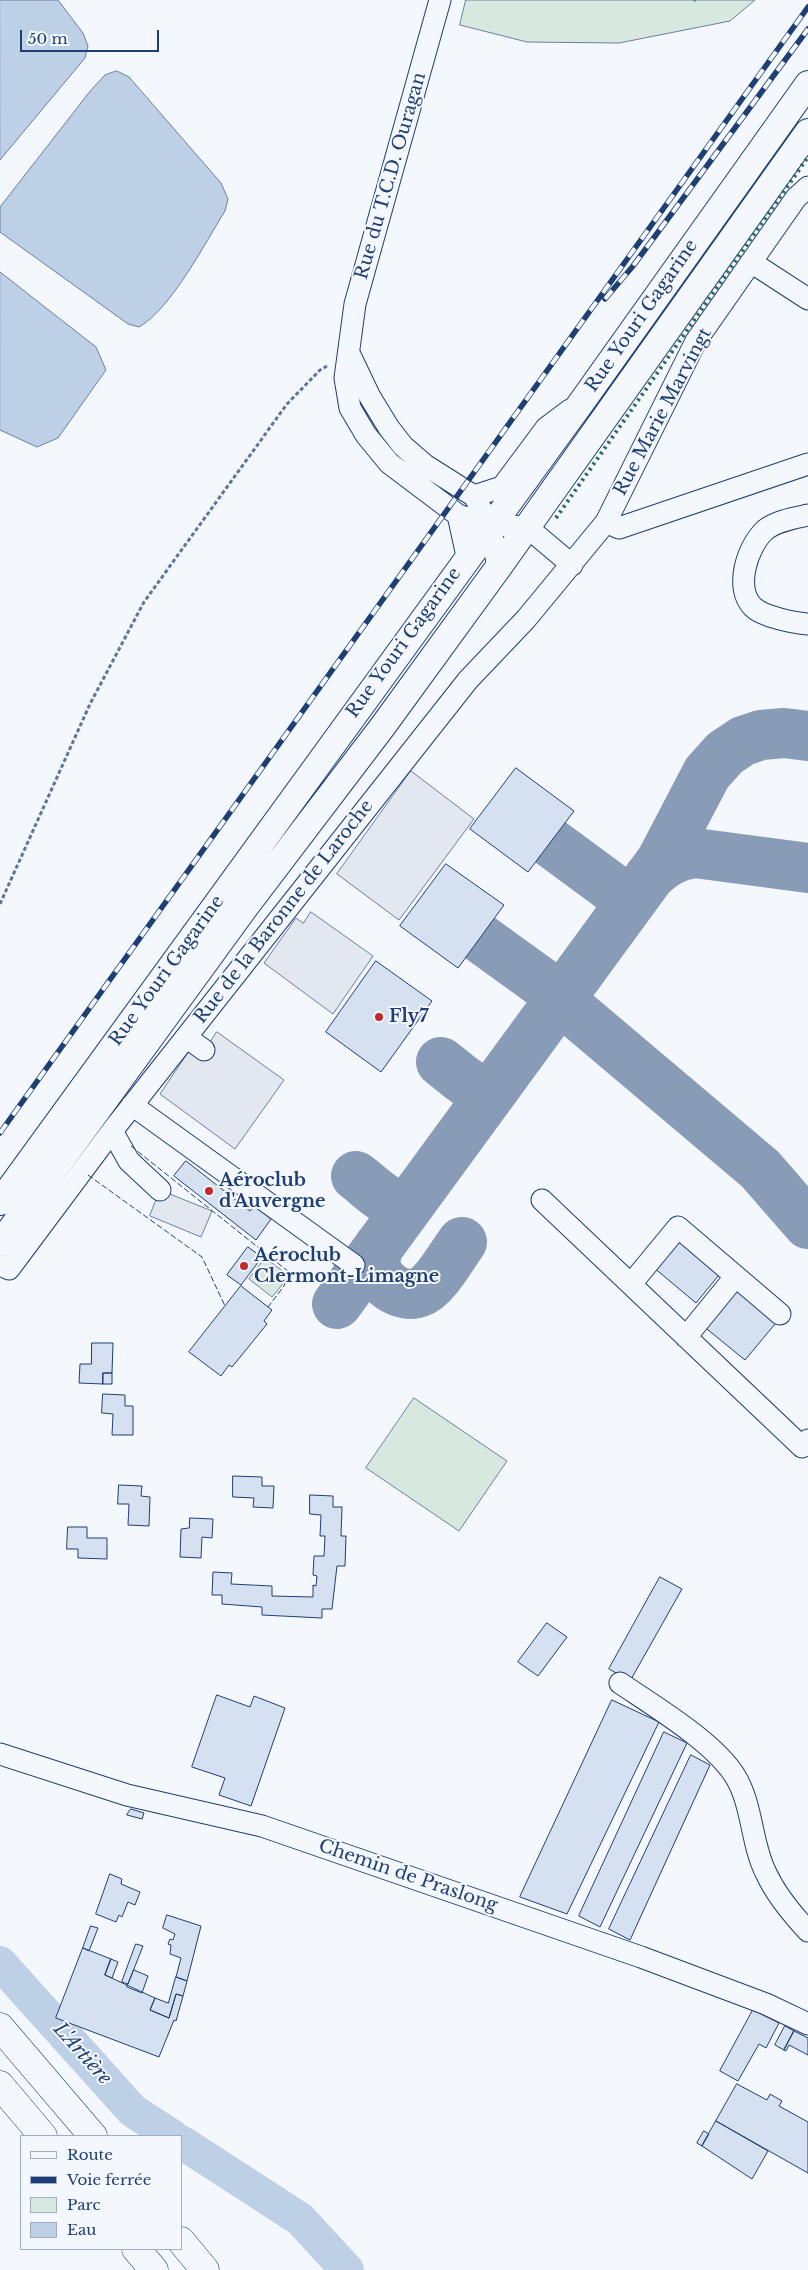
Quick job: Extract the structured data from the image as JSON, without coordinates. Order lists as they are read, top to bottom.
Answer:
{
  "streets": {
    "main road": ["Rue Youri Gagarine"],
    "street": [
      "Rue du T.C.D. Ouragan",
      "Rue Marie Marvingt",
      "Rue de la Baronne de Laroche",
      "Chemin de Praslong"
    ]
  },
  "crossings": [
    ["Rue du T.C.D. Ouragan", "Rue Youri Gagarine"],
    ["Rue Marie Marvingt", "Rue de la Baronne de Laroche"]
  ],
  "water": ["L'Artière"],
  "places": ["Fly7", "Aéroclub d'Auvergne", "Aéroclub Clermont-Limagne"],
  "legend": [
    "Route",
    "Voie ferrée",
    "Parc",
    "Eau"
  ],
  "scale_bar": "50 m"
}
